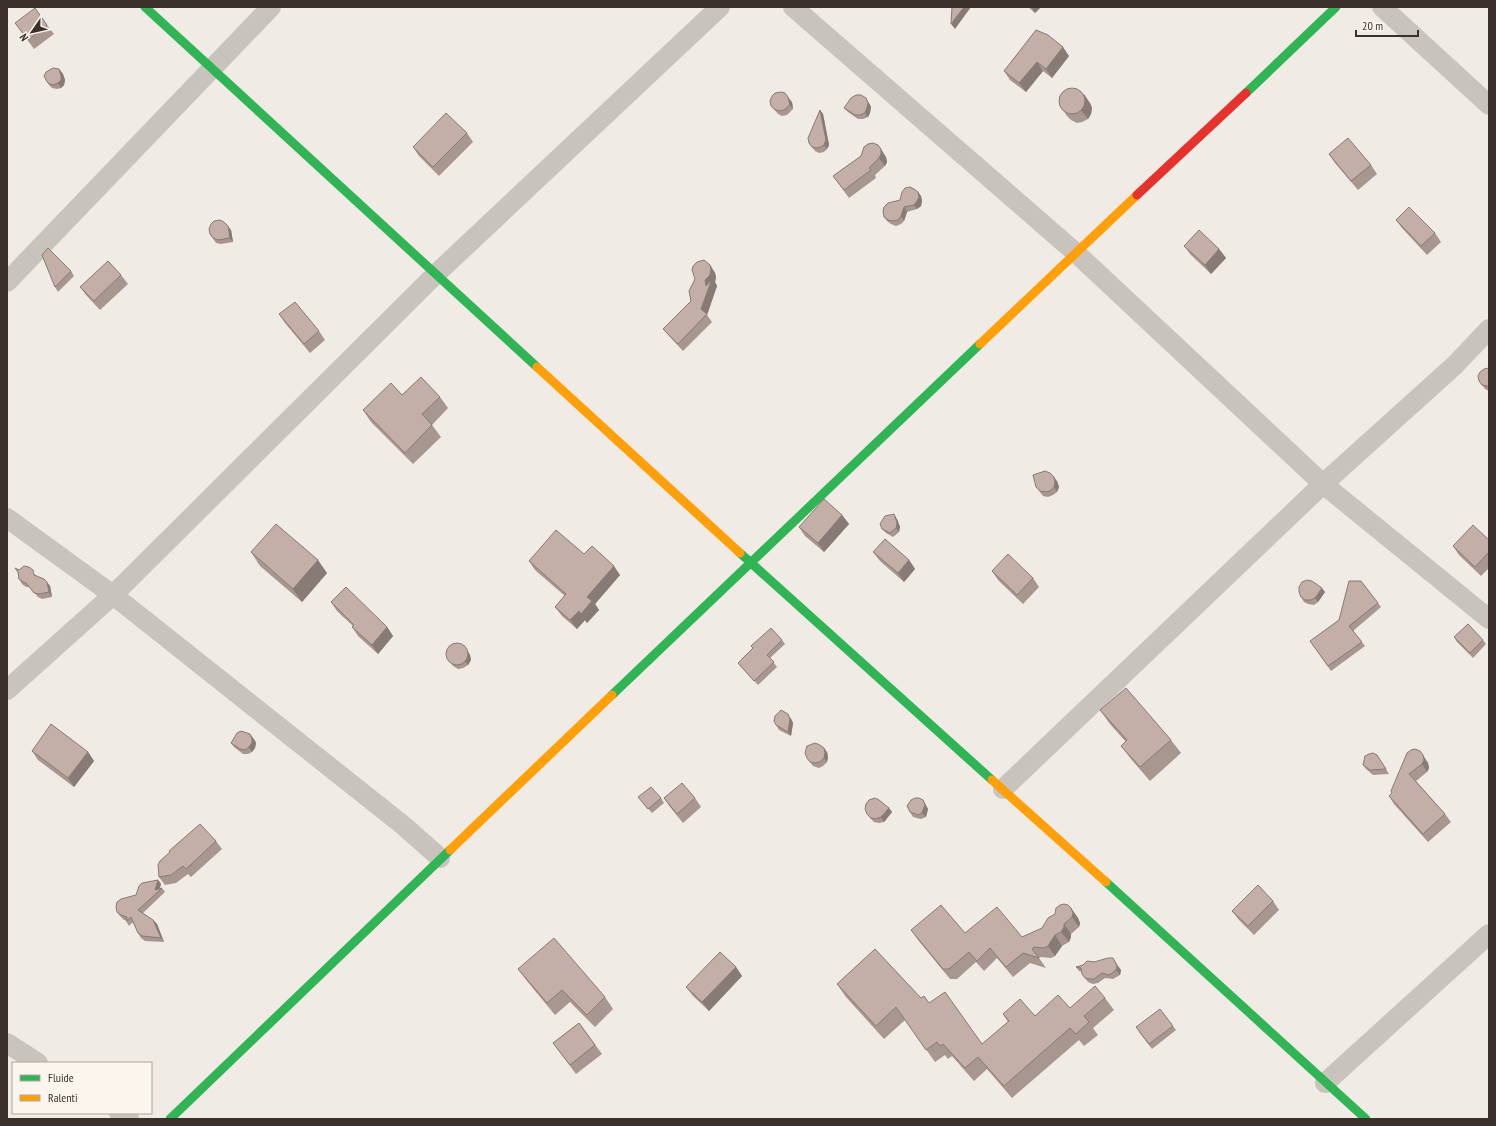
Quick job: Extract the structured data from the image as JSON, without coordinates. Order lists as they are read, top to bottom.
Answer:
{
  "legend": ["Fluide", "Ralenti"],
  "scale_bar": "20 m",
  "north": "bottom left"
}
